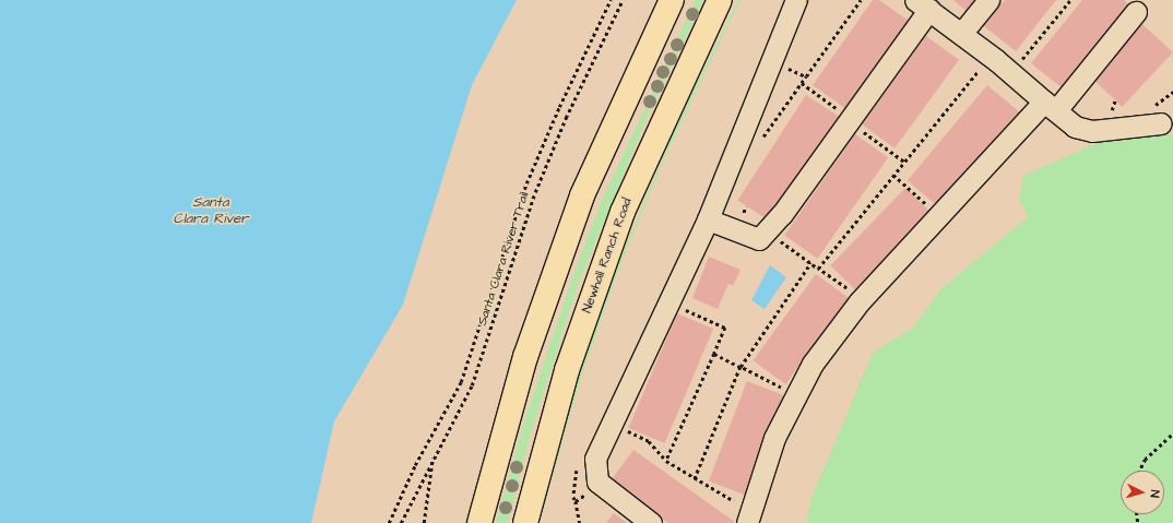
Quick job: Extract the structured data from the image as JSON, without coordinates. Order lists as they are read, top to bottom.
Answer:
{
  "streets": {
    "main road": ["Newhall Ranch Road"],
    "path": ["Santa Clara River Trail"]
  },
  "water": ["Santa Clara River"],
  "north": "right"
}
